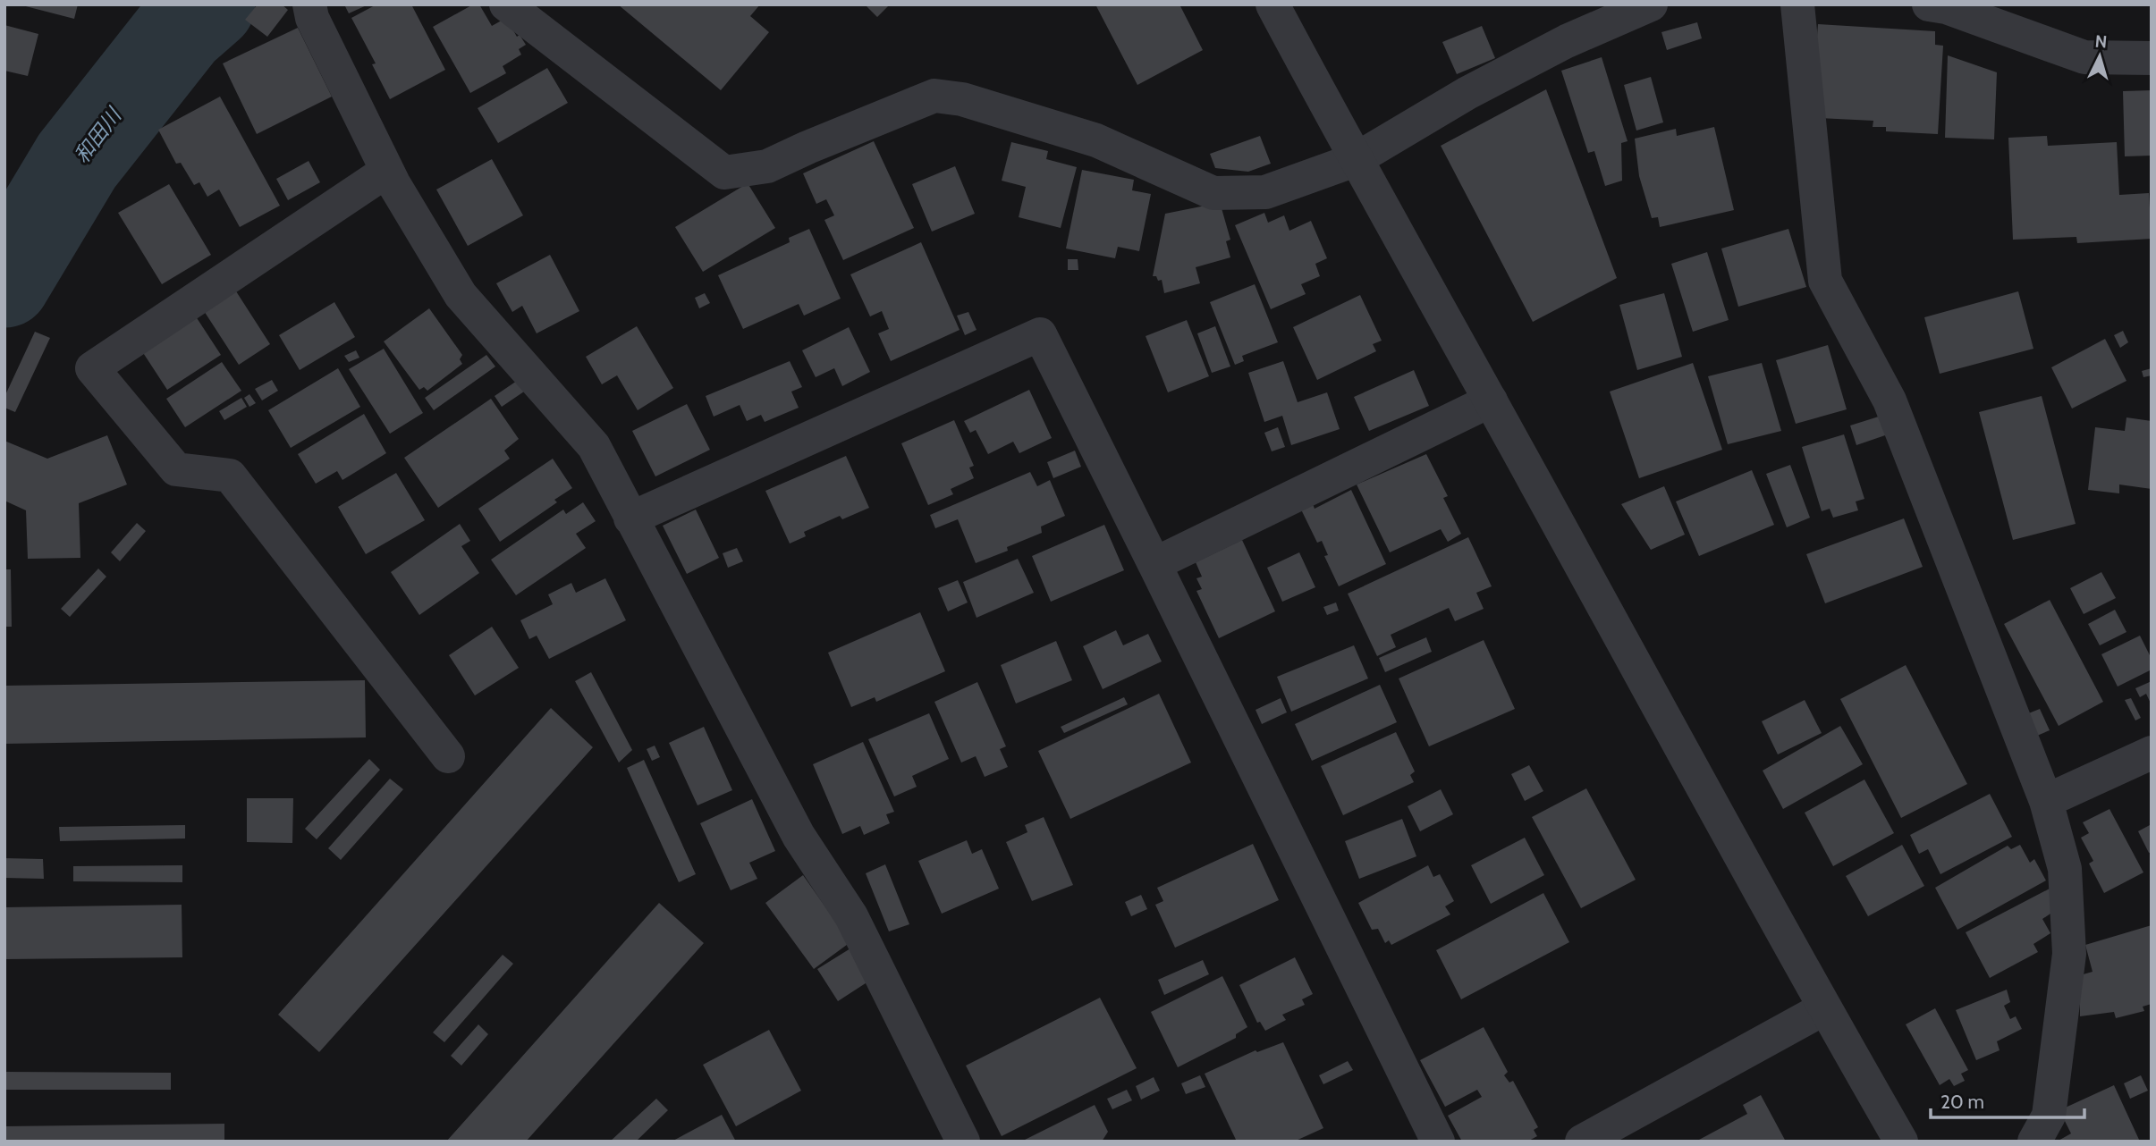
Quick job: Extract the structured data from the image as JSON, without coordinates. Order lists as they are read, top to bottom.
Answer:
{
  "water": ["和田川"],
  "scale_bar": "20 m",
  "north": "top"
}
